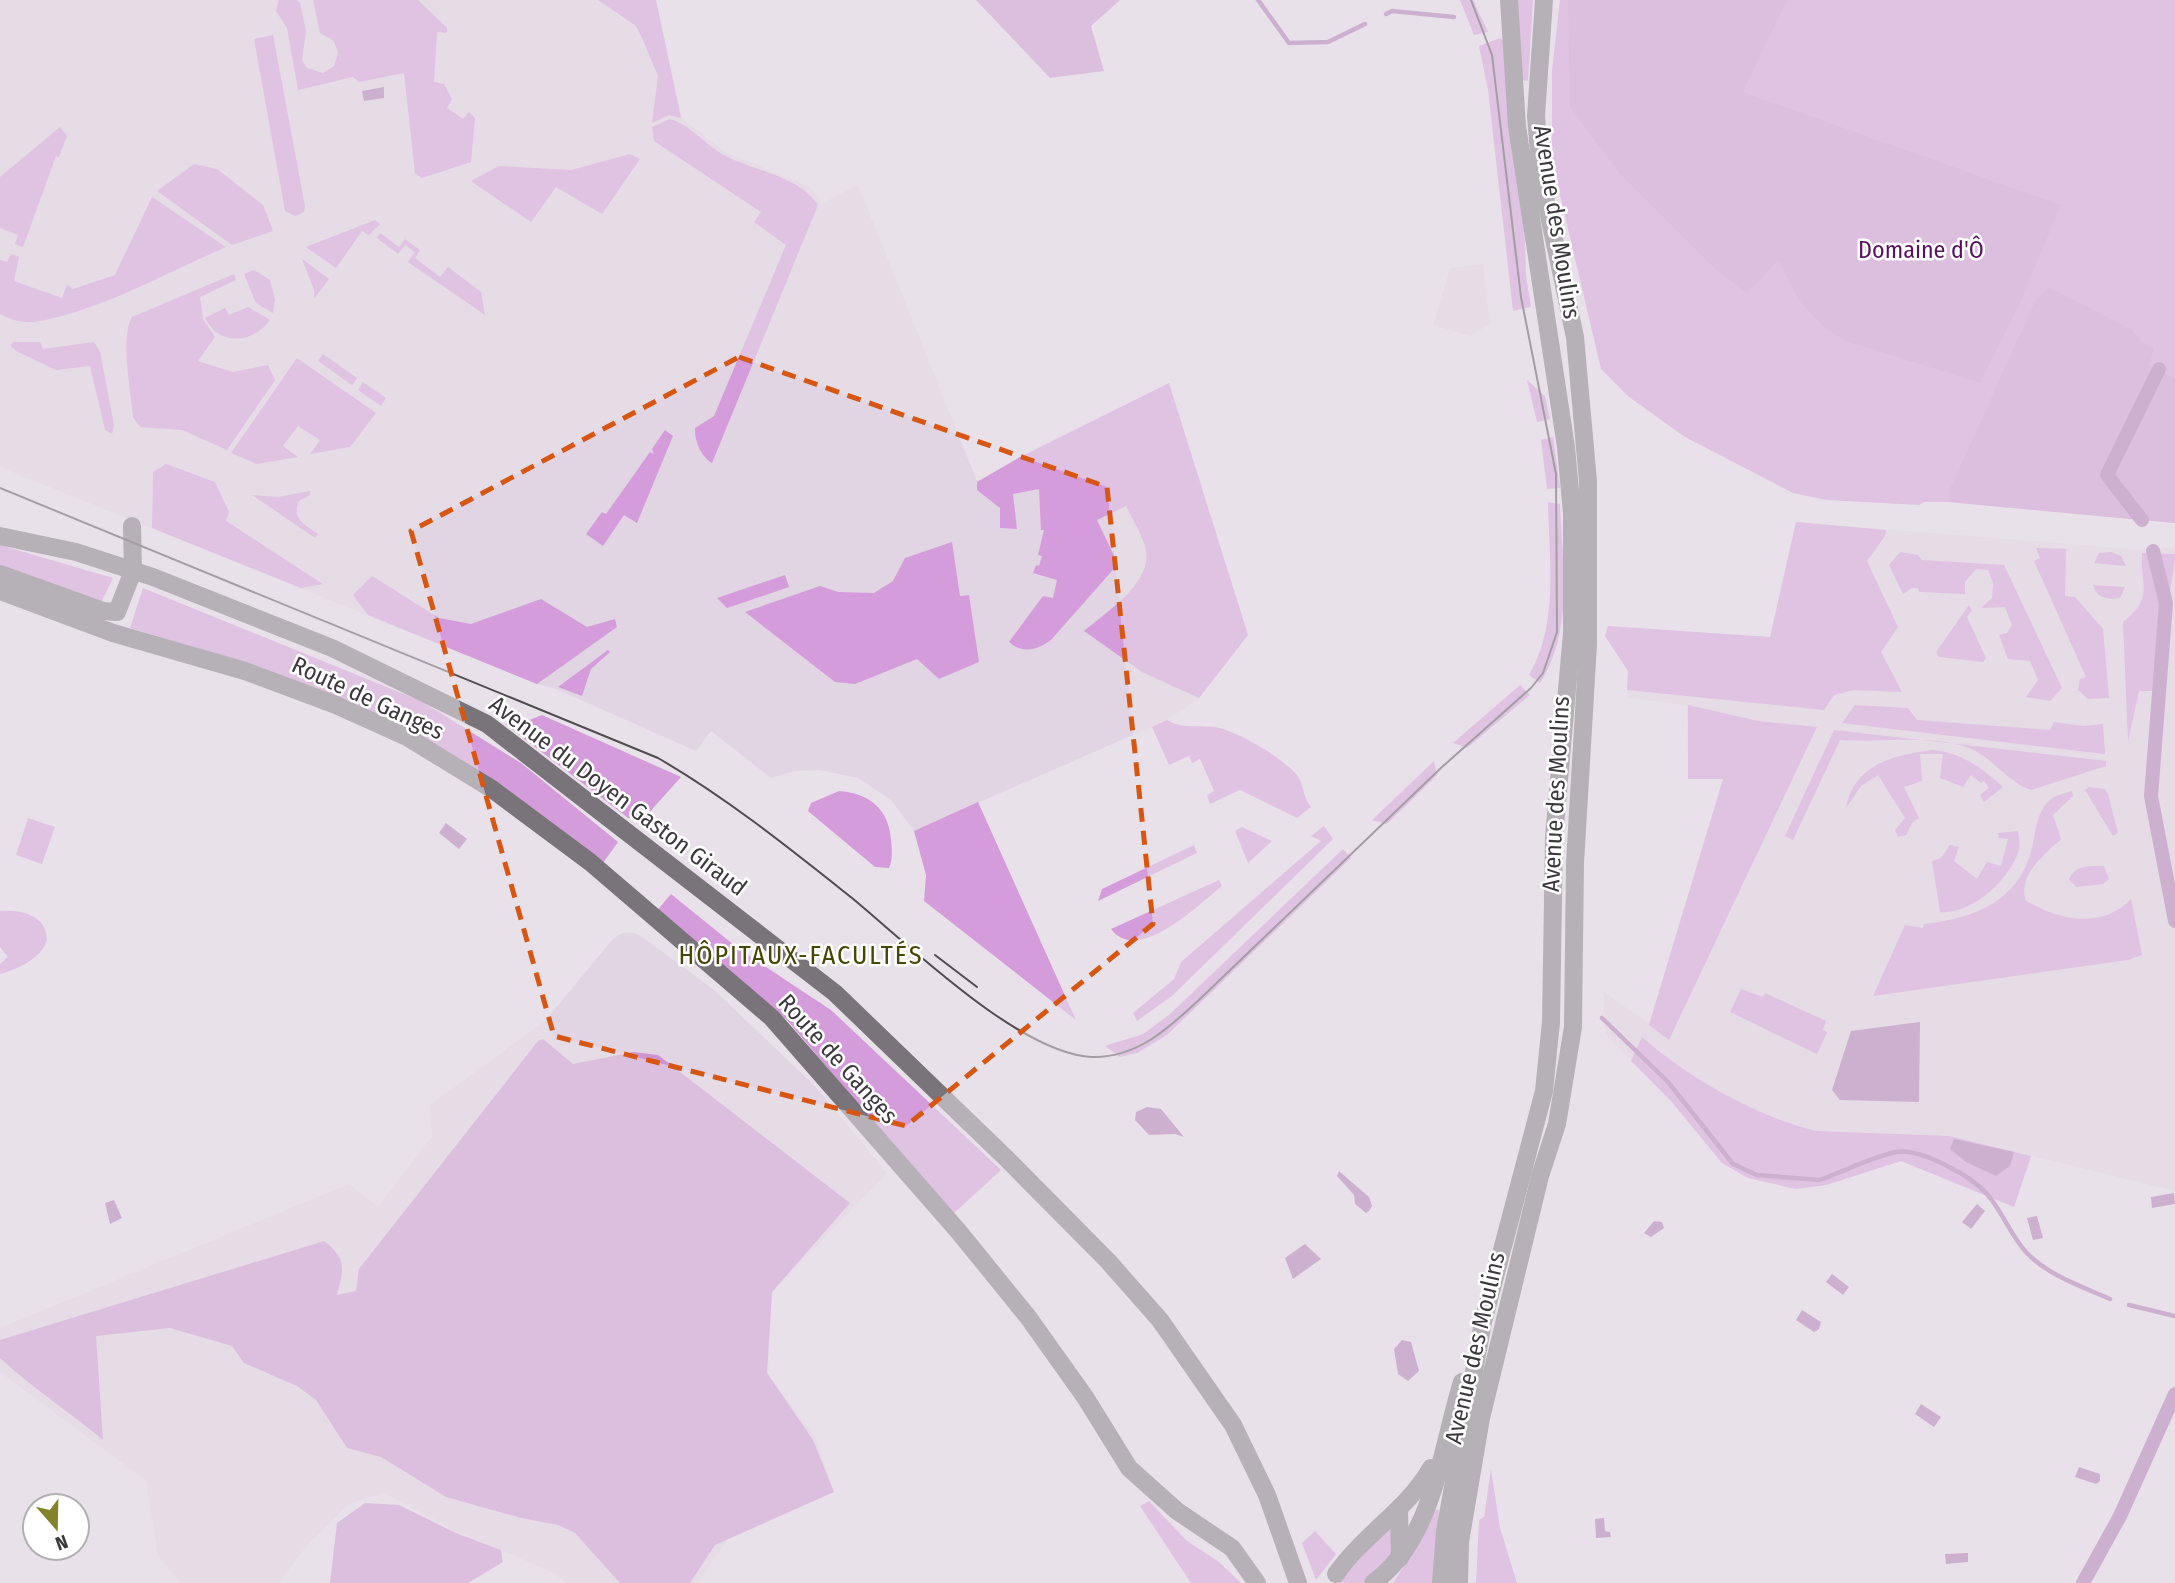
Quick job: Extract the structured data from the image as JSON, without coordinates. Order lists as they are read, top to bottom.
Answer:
{
  "streets": {
    "main road": ["Avenue des Moulins", "Route de Ganges", "Avenue du Doyen Gaston Giraud"]
  },
  "districts": ["HÔPITAUX-FACULTÉS"],
  "parks": ["Domaine d'Ô"],
  "north": "bottom"
}
